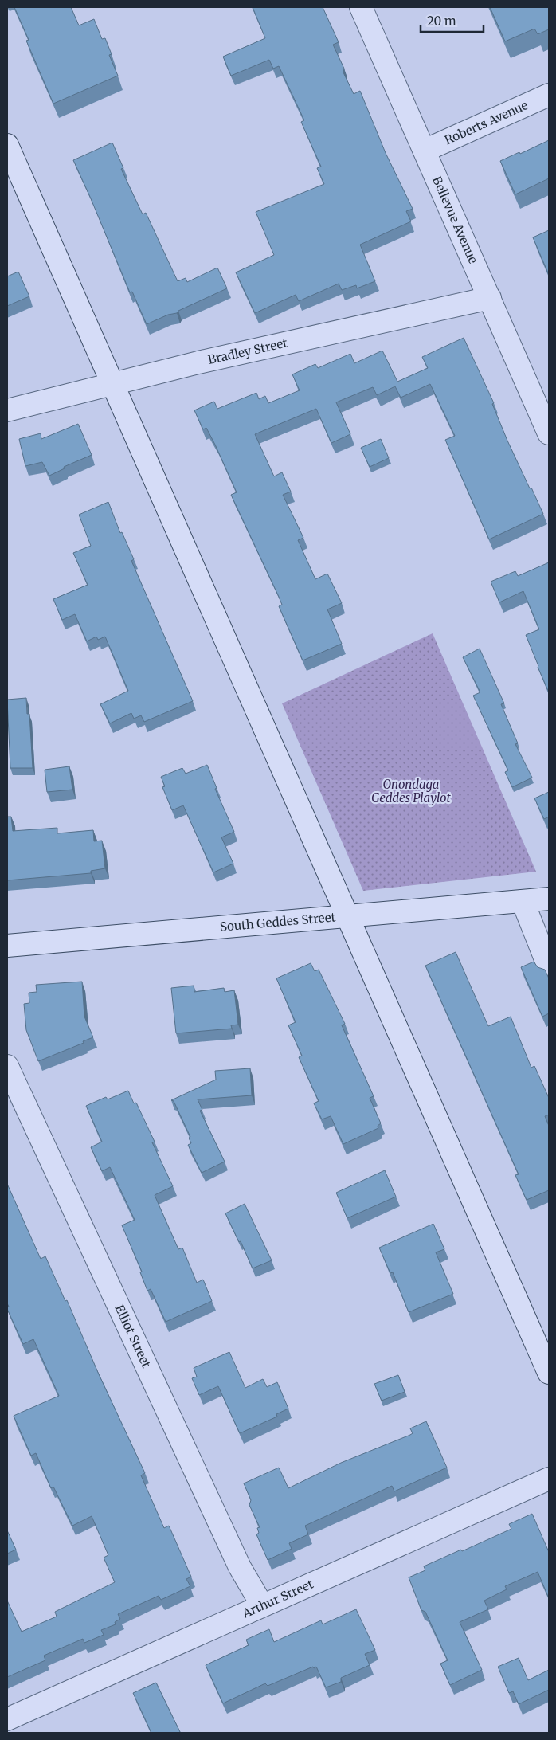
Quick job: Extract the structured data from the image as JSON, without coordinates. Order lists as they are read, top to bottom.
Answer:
{
  "streets": {
    "street": [
      "Roberts Avenue",
      "Bellevue Avenue",
      "Bradley Street",
      "South Geddes Street",
      "Elliot Street",
      "Arthur Street"
    ]
  },
  "crossings": [
    ["Roberts Avenue", "Bellevue Avenue"],
    ["Bellevue Avenue", "Bradley Street"],
    ["Elliot Street", "Arthur Street"]
  ],
  "parks": ["Onondaga Geddes Playlot"],
  "scale_bar": "20 m"
}
